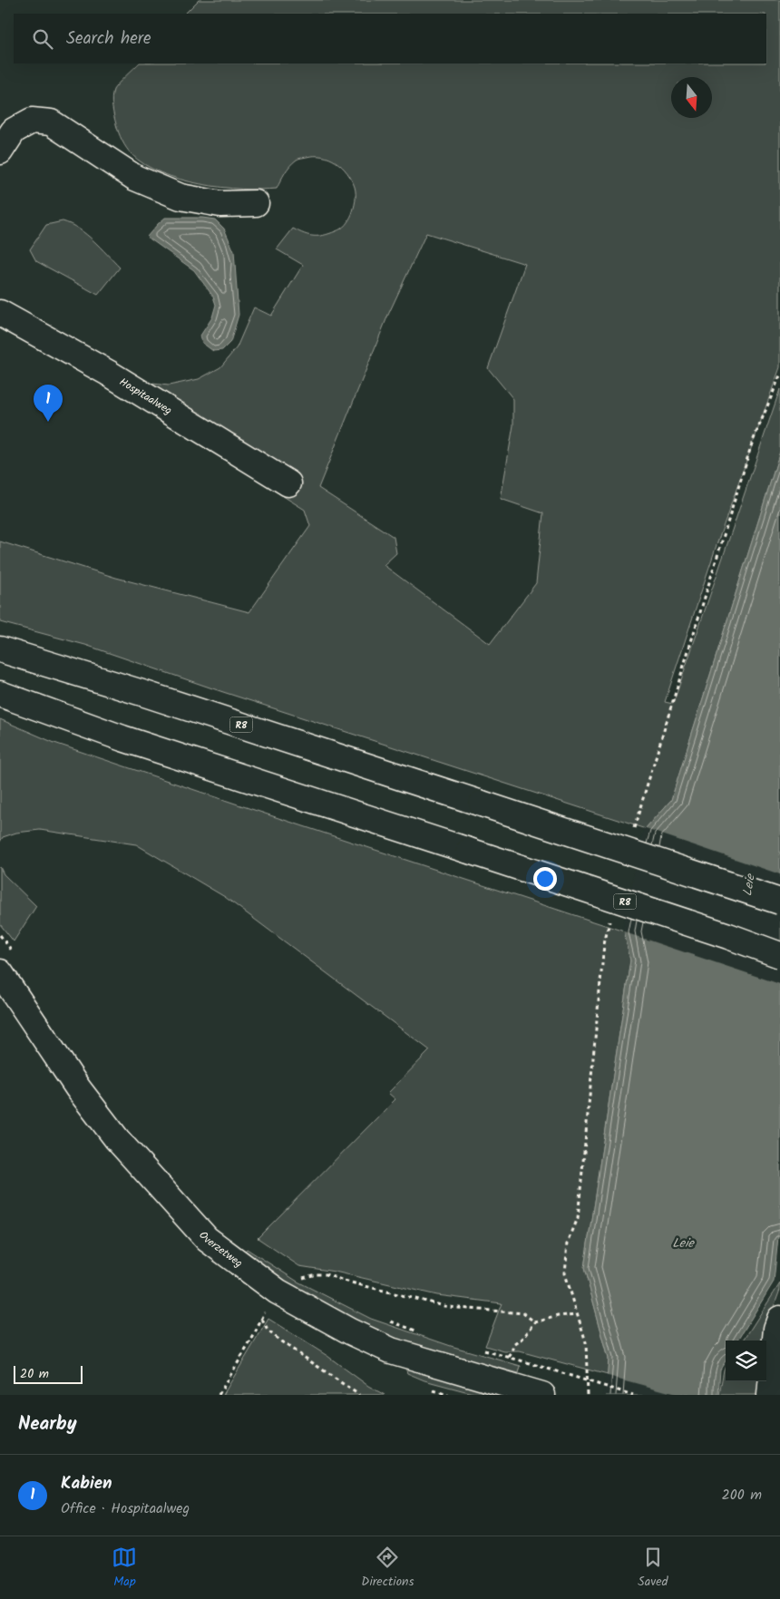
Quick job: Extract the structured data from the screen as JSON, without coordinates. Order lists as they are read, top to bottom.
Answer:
{
  "streets": {
    "main road": ["Hospitaalweg", "R8", "Overzetweg"]
  },
  "water": ["Leie"],
  "scale_bar": "20 m",
  "north": "bottom",
  "page": {
    "search": "Search here",
    "pins": "1",
    "scale": "20 m",
    "heading": "Nearby",
    "list": [
      {
        "mark": "1",
        "name": "Kabien",
        "note": "Office · Hospitaalweg",
        "value": "200 m"
      }
    ],
    "nav": ["Map", "Directions", "Saved"]
  }
}
